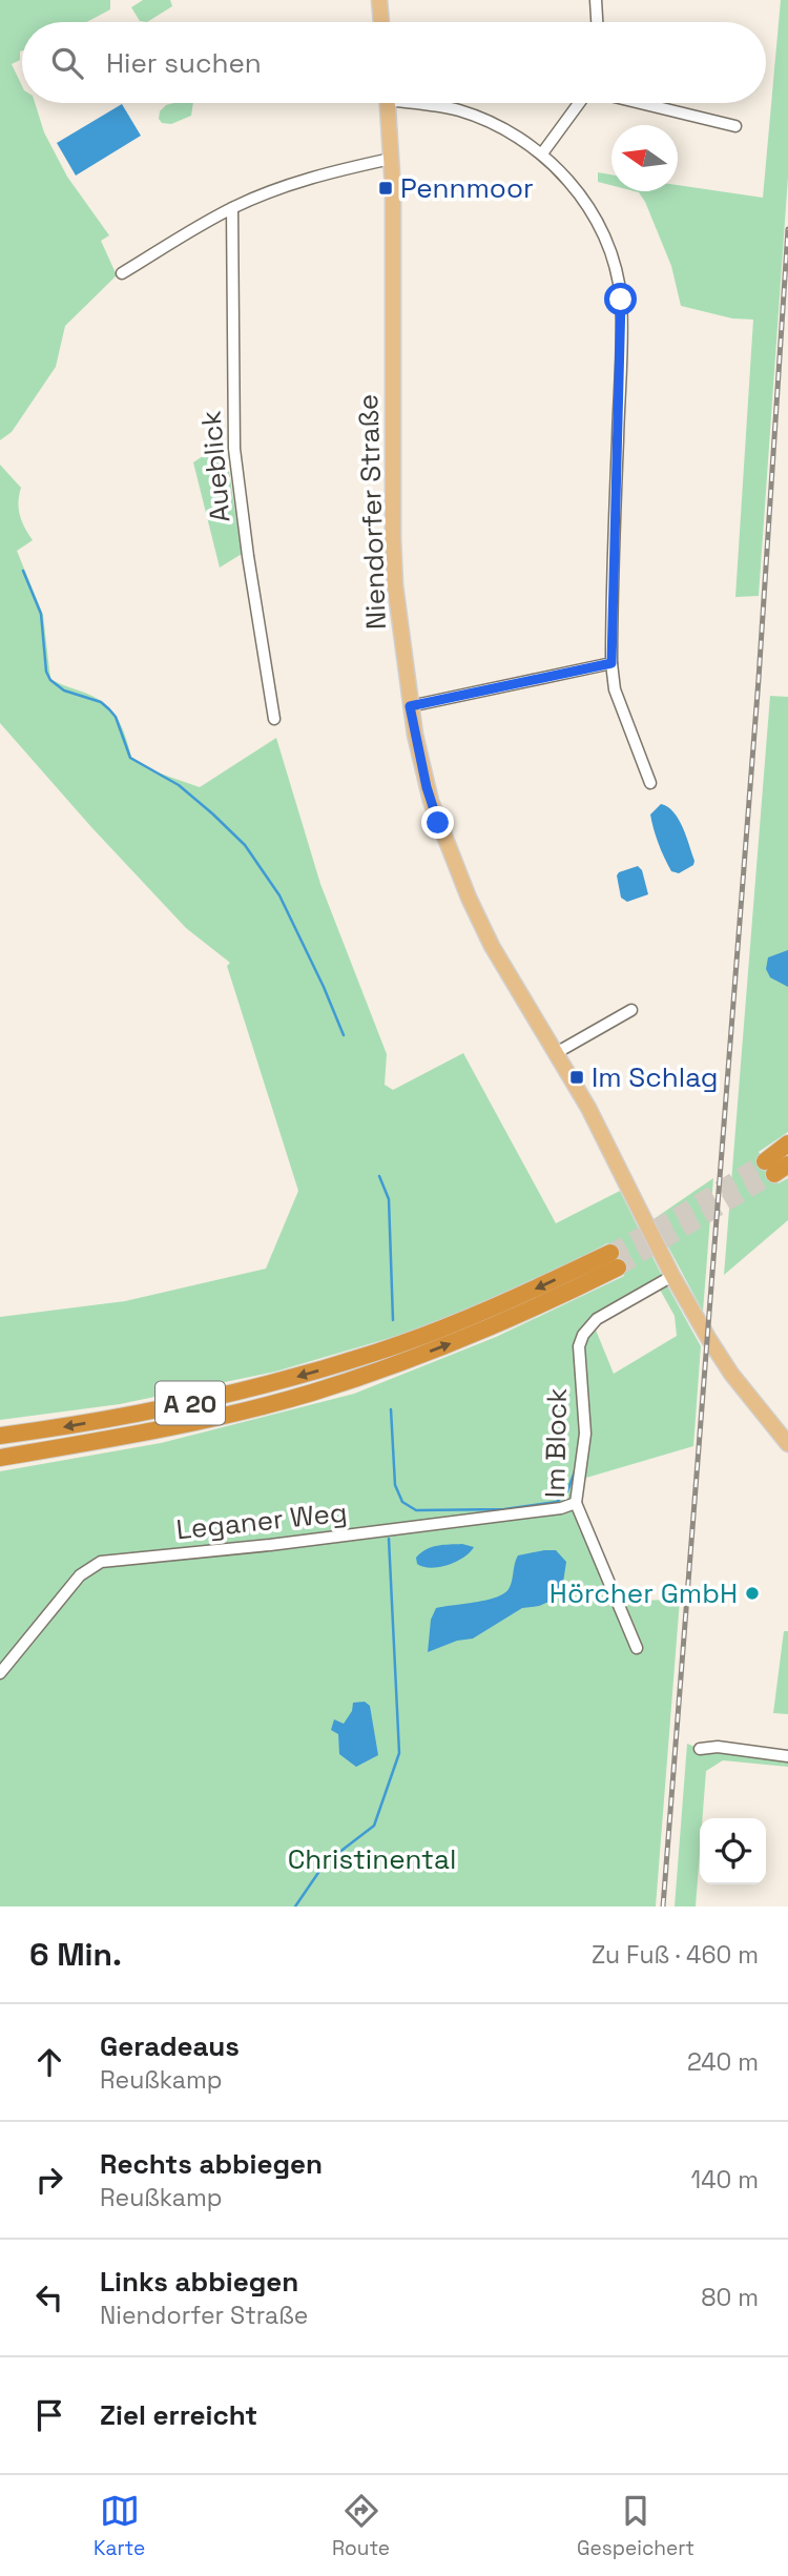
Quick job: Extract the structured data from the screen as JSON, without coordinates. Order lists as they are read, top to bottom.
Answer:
{
  "streets": {
    "highway": ["A 20"],
    "main road": ["Niendorfer Straße"],
    "street": ["Aueblick", "Im Block", "Leganer Weg"]
  },
  "crossings": [
    ["Niendorfer Straße", "Im Block"],
    ["Im Block", "Leganer Weg"]
  ],
  "parks": ["Christinental"],
  "places": {
    "transit": ["Pennmoor", "Im Schlag"],
    "other": ["Hörcher GmbH"]
  },
  "north": "left",
  "page": {
    "search": "Hier suchen",
    "heading": ["6 Min.", "Zu Fuß · 460 m"],
    "list": [
      ["Geradeaus", "Reußkamp", "240 m"],
      ["Rechts abbiegen", "Reußkamp", "140 m"],
      ["Links abbiegen", "Niendorfer Straße", "80 m"],
      "Ziel erreicht"
    ],
    "nav": ["Karte", "Route", "Gespeichert"]
  }
}
